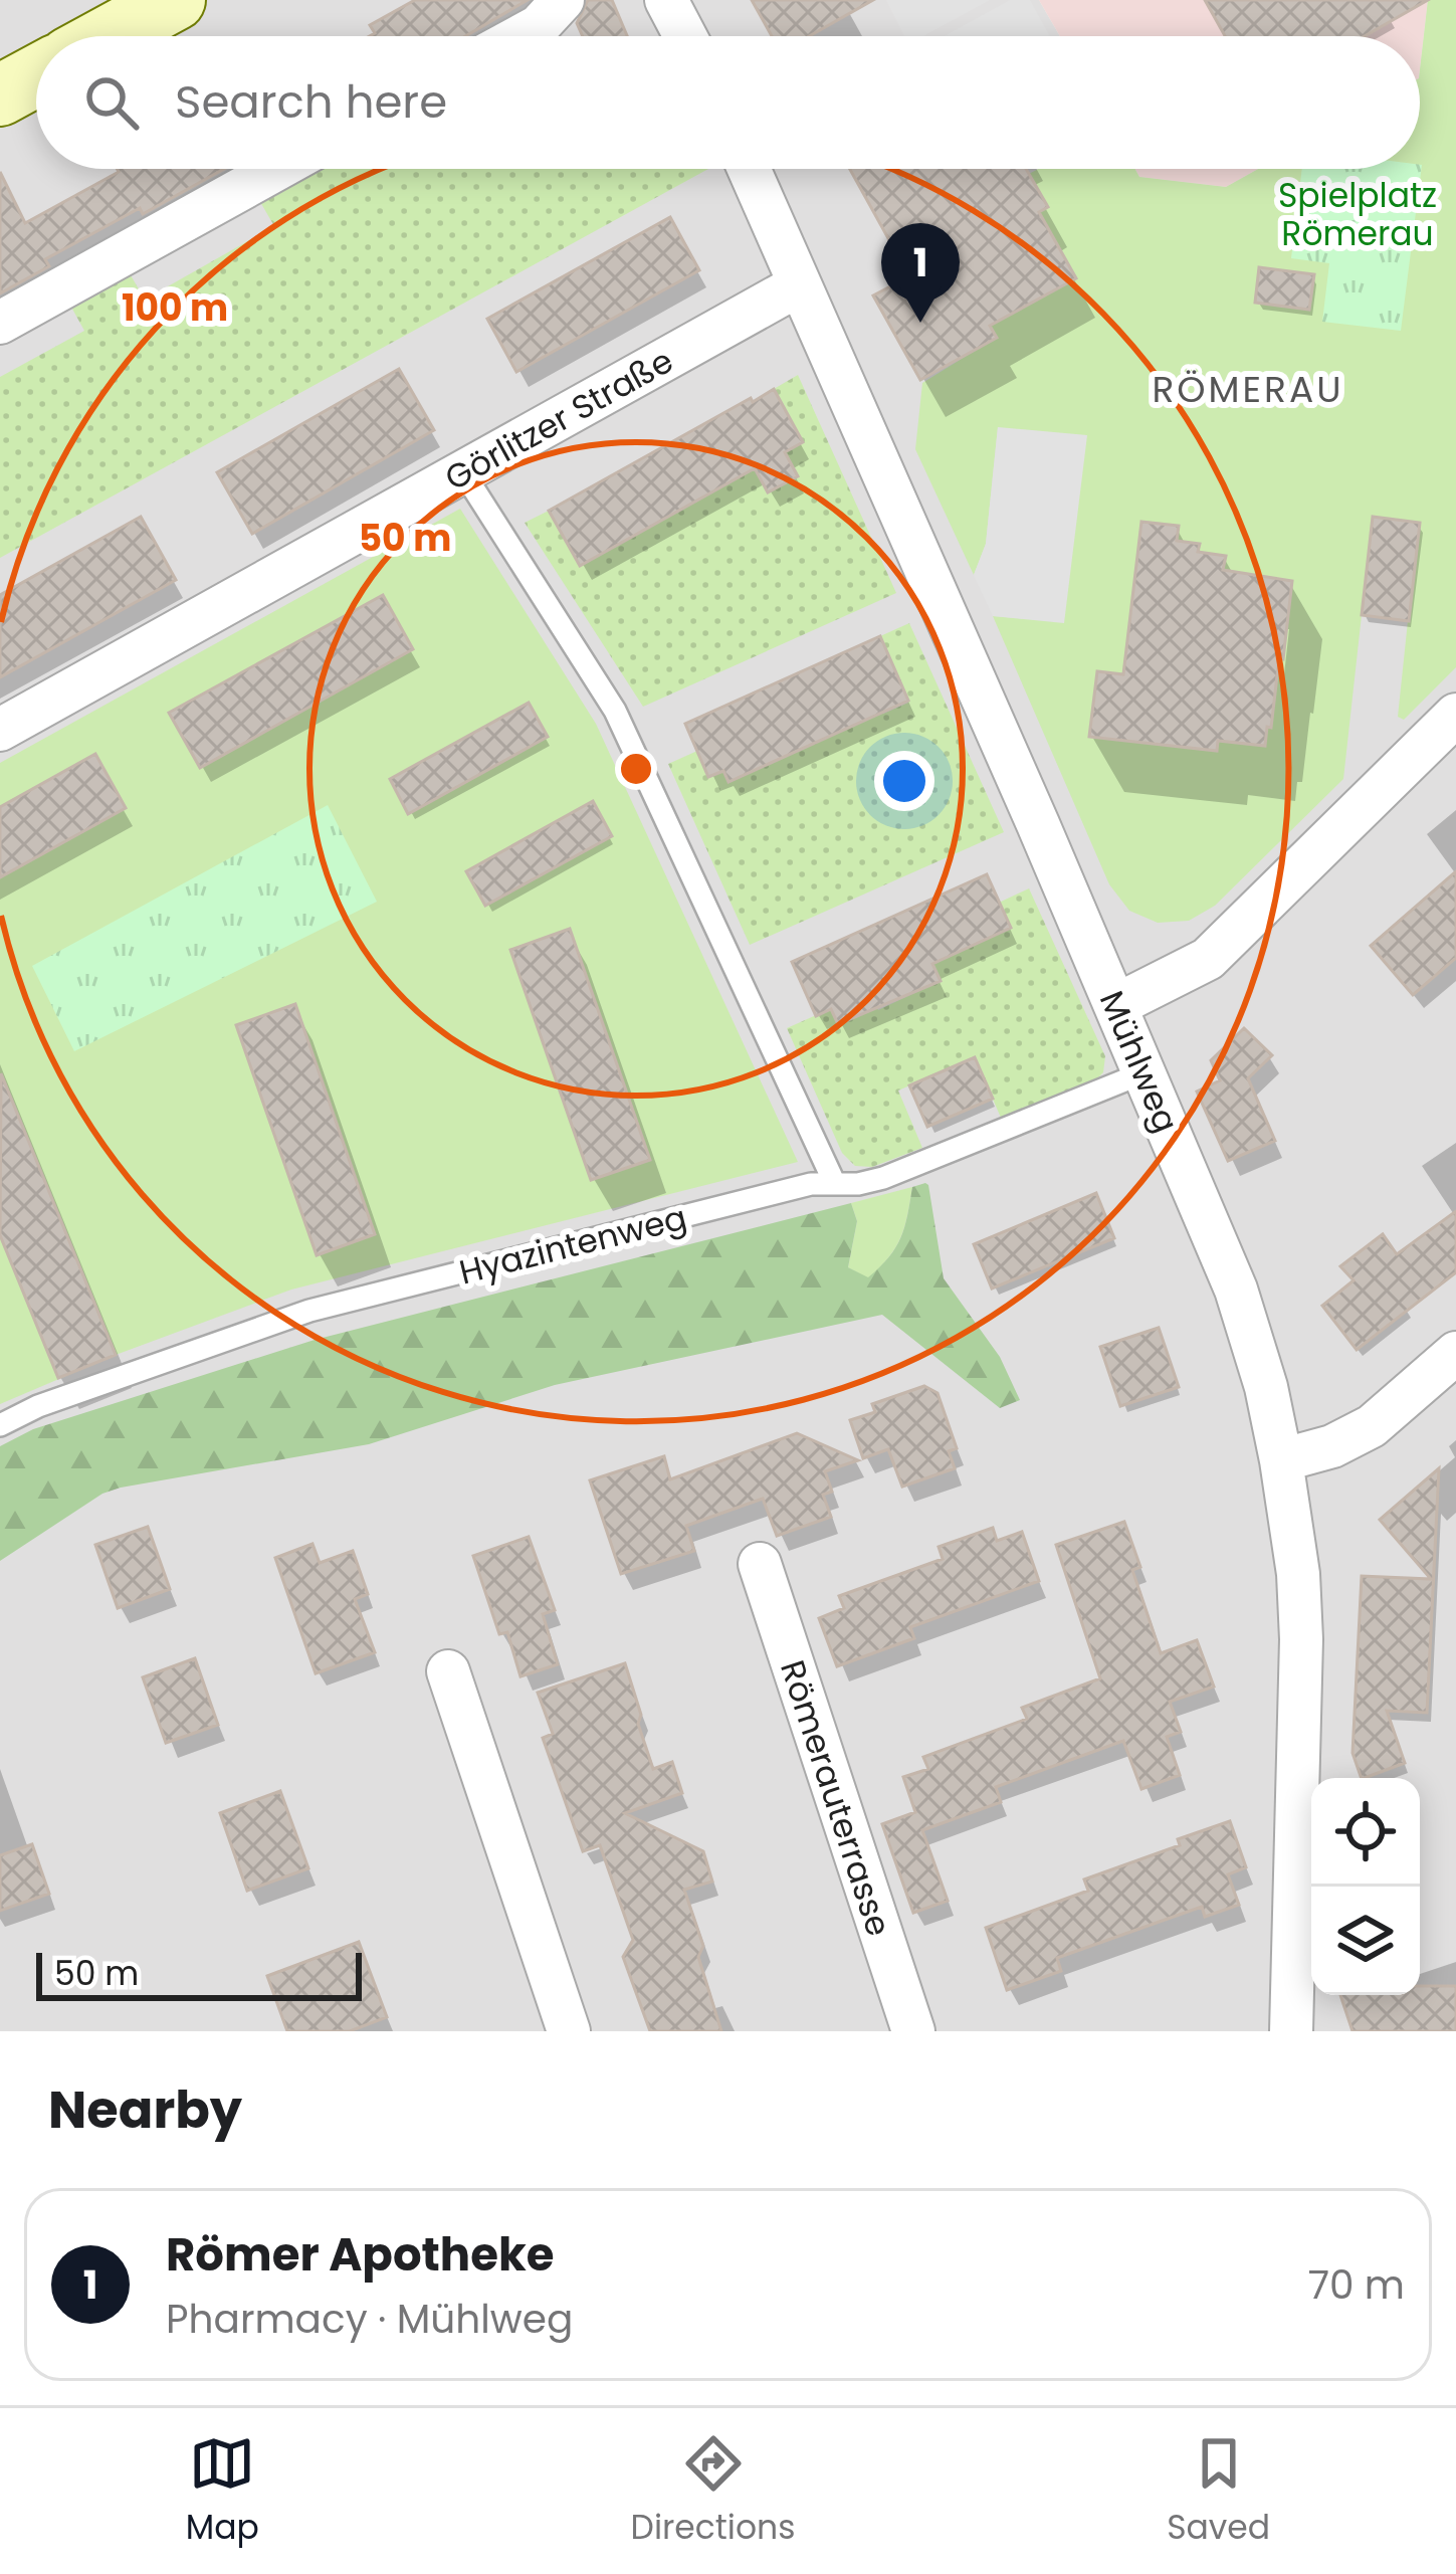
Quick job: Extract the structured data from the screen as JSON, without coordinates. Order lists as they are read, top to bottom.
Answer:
{
  "streets": {
    "street": ["Görlitzer Straße", "Mühlweg", "Römerauterrasse"],
    "lane": ["Hyazintenweg"]
  },
  "crossings": [
    ["Görlitzer Straße", "Mühlweg"],
    ["Mühlweg", "Hyazintenweg"]
  ],
  "districts": ["RÖMERAU"],
  "parks": ["Spielplatz Römerau"],
  "scale_bar": "50 m",
  "page": {
    "search": "Search here",
    "pins": "1",
    "scale": "50 m",
    "heading": "Nearby",
    "list": [
      {
        "mark": "1",
        "name": "Römer Apotheke",
        "note": "Pharmacy · Mühlweg",
        "value": "70 m"
      }
    ],
    "nav": ["Map", "Directions", "Saved"]
  },
  "rings": ["100 m", "50 m"]
}
